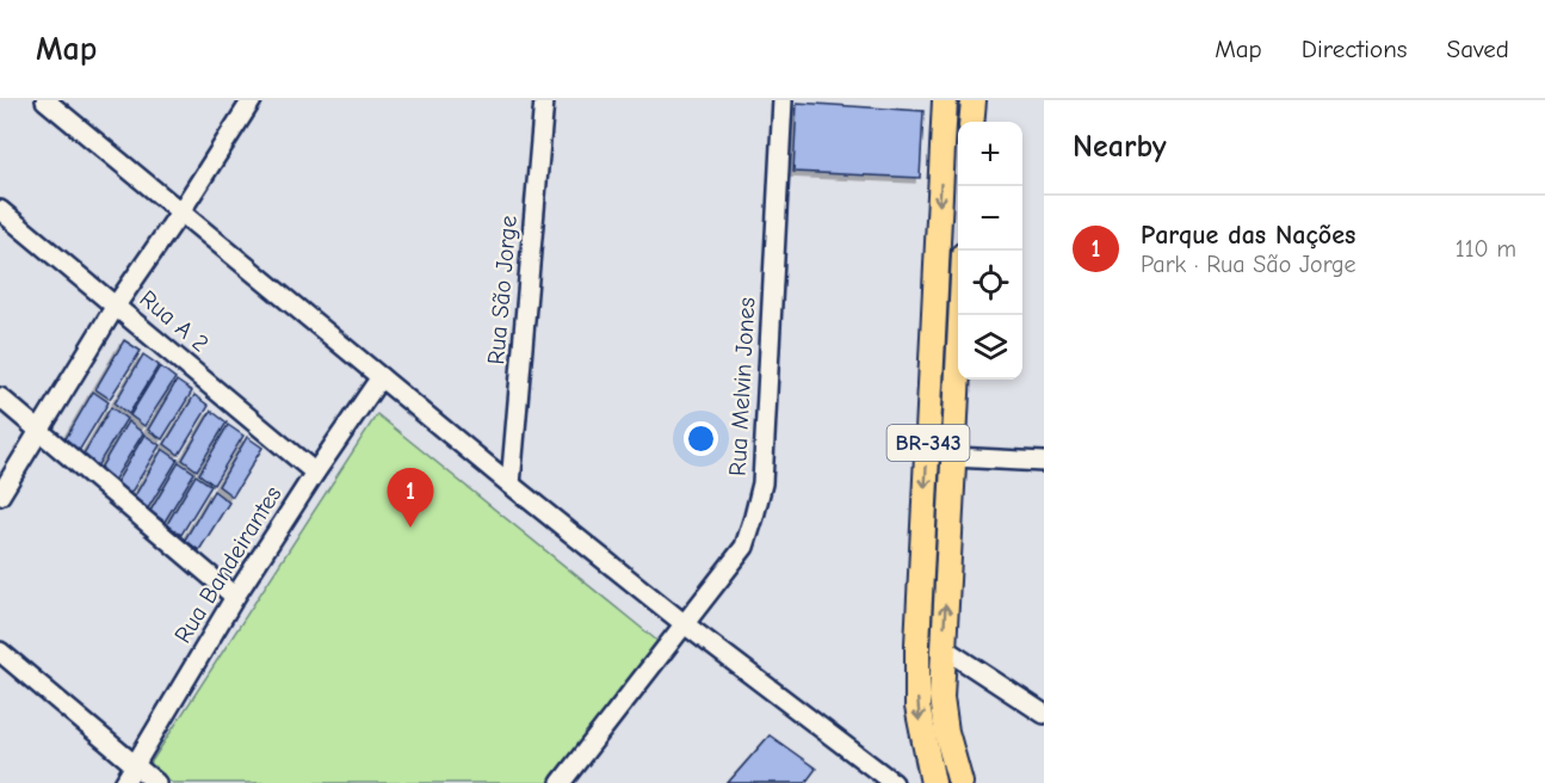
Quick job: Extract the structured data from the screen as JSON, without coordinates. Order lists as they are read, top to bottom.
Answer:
{
  "streets": {
    "main road": ["BR-343"],
    "street": [
      "Rua São Jorge",
      "Rua A 2",
      "Rua Melvin Jones",
      "Rua Bandeirantes"
    ]
  },
  "crossings": [
    ["Rua A 2", "Rua Bandeirantes"]
  ],
  "page": {
    "header": "Map",
    "nav": ["Map", "Directions", "Saved"],
    "heading": "Nearby",
    "map_buttons": ["+", "−"],
    "list": [
      {
        "mark": "1",
        "name": "Parque das Nações",
        "note": "Park · Rua São Jorge",
        "value": "110 m"
      }
    ],
    "pins": "1"
  }
}
